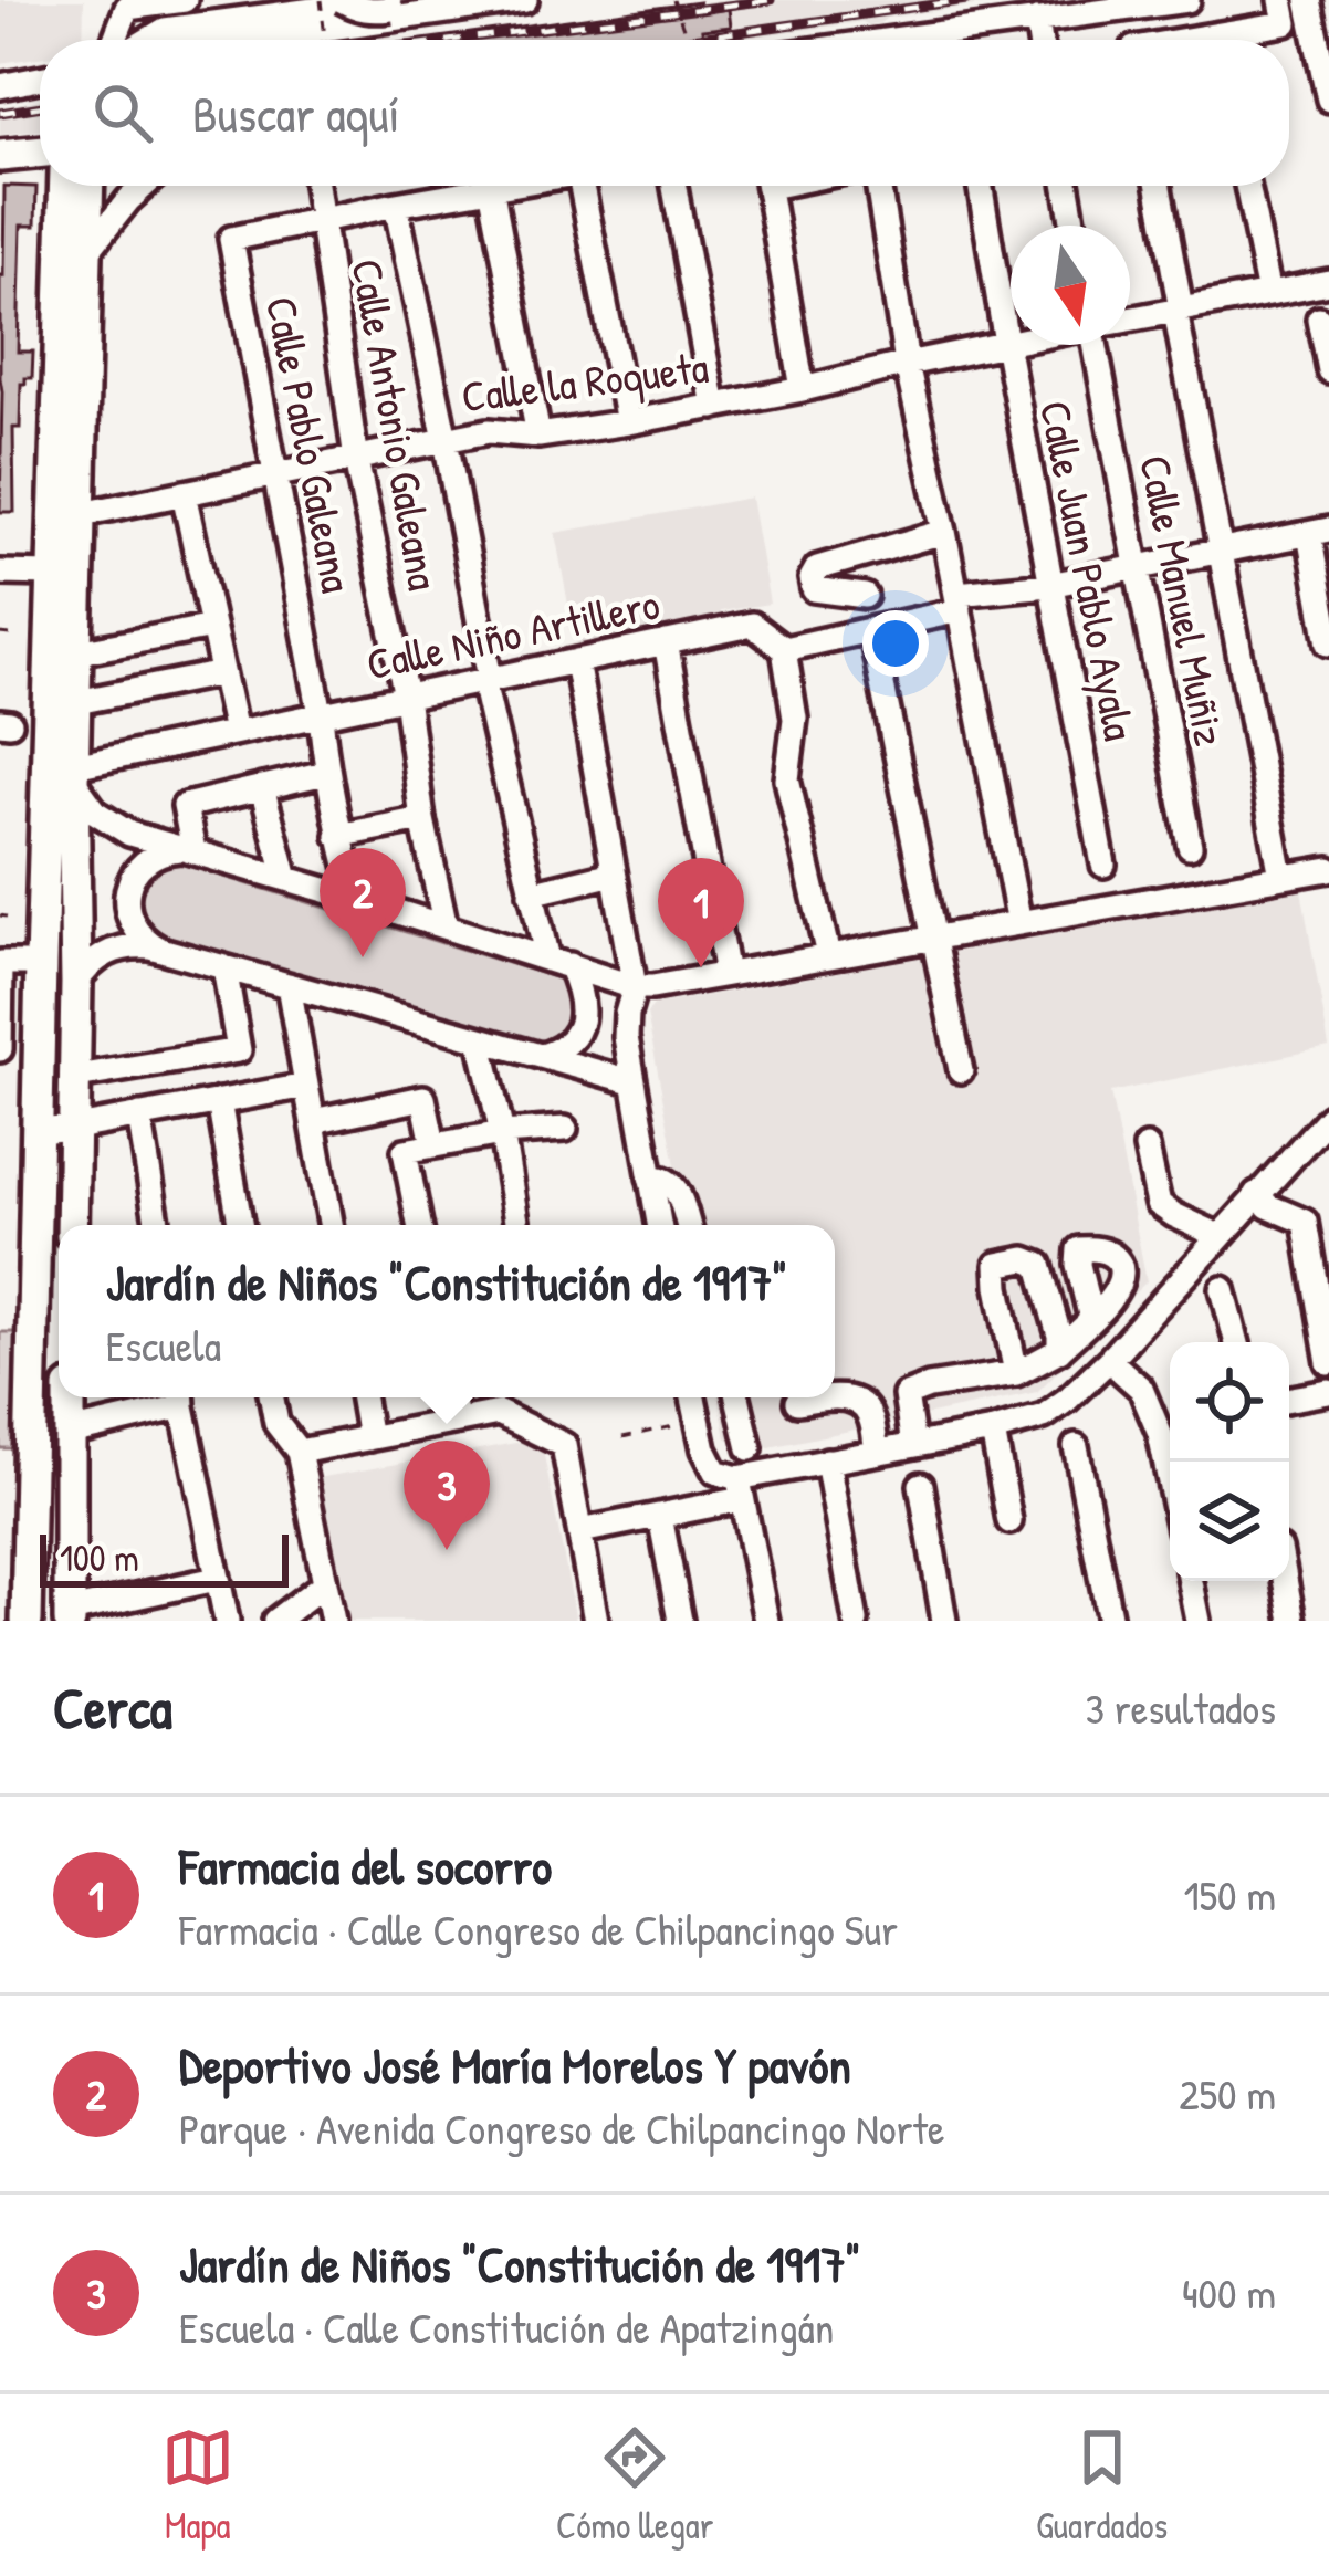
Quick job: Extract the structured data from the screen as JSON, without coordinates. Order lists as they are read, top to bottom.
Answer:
{
  "streets": {
    "street": [
      "Calle la Roqueta",
      "Calle Antonio Galeana",
      "Calle Pablo Galeana",
      "Calle Juan Pablo Ayala",
      "Calle Manuel Muñiz",
      "Calle Niño Artillero"
    ]
  },
  "crossings": [
    ["Calle la Roqueta", "Calle Antonio Galeana"],
    ["Calle la Roqueta", "Calle Pablo Galeana"],
    ["Calle la Roqueta", "Calle Juan Pablo Ayala"],
    ["Calle Antonio Galeana", "Calle Pablo Galeana"],
    ["Calle Antonio Galeana", "Calle Niño Artillero"],
    ["Calle Pablo Galeana", "Calle Niño Artillero"]
  ],
  "scale_bar": "100 m",
  "north": "bottom",
  "page": {
    "search": "Buscar aquí",
    "pins": ["2", "1", "3"],
    "popup": ["Jardín de Niños \"Constitución de 1917\"", "Escuela"],
    "scale": "100 m",
    "heading": ["Cerca", "3 resultados"],
    "list": [
      {
        "mark": "1",
        "name": "Farmacia del socorro",
        "note": "Farmacia · Calle Congreso de Chilpancingo Sur",
        "value": "150 m"
      },
      {
        "mark": "2",
        "name": "Deportivo José María Morelos Y pavón",
        "note": "Parque · Avenida Congreso de Chilpancingo Norte",
        "value": "250 m"
      },
      {
        "mark": "3",
        "name": "Jardín de Niños \"Constitución de 1917\"",
        "note": "Escuela · Calle Constitución de Apatzingán",
        "value": "400 m"
      }
    ],
    "nav": ["Mapa", "Cómo llegar", "Guardados"]
  }
}
